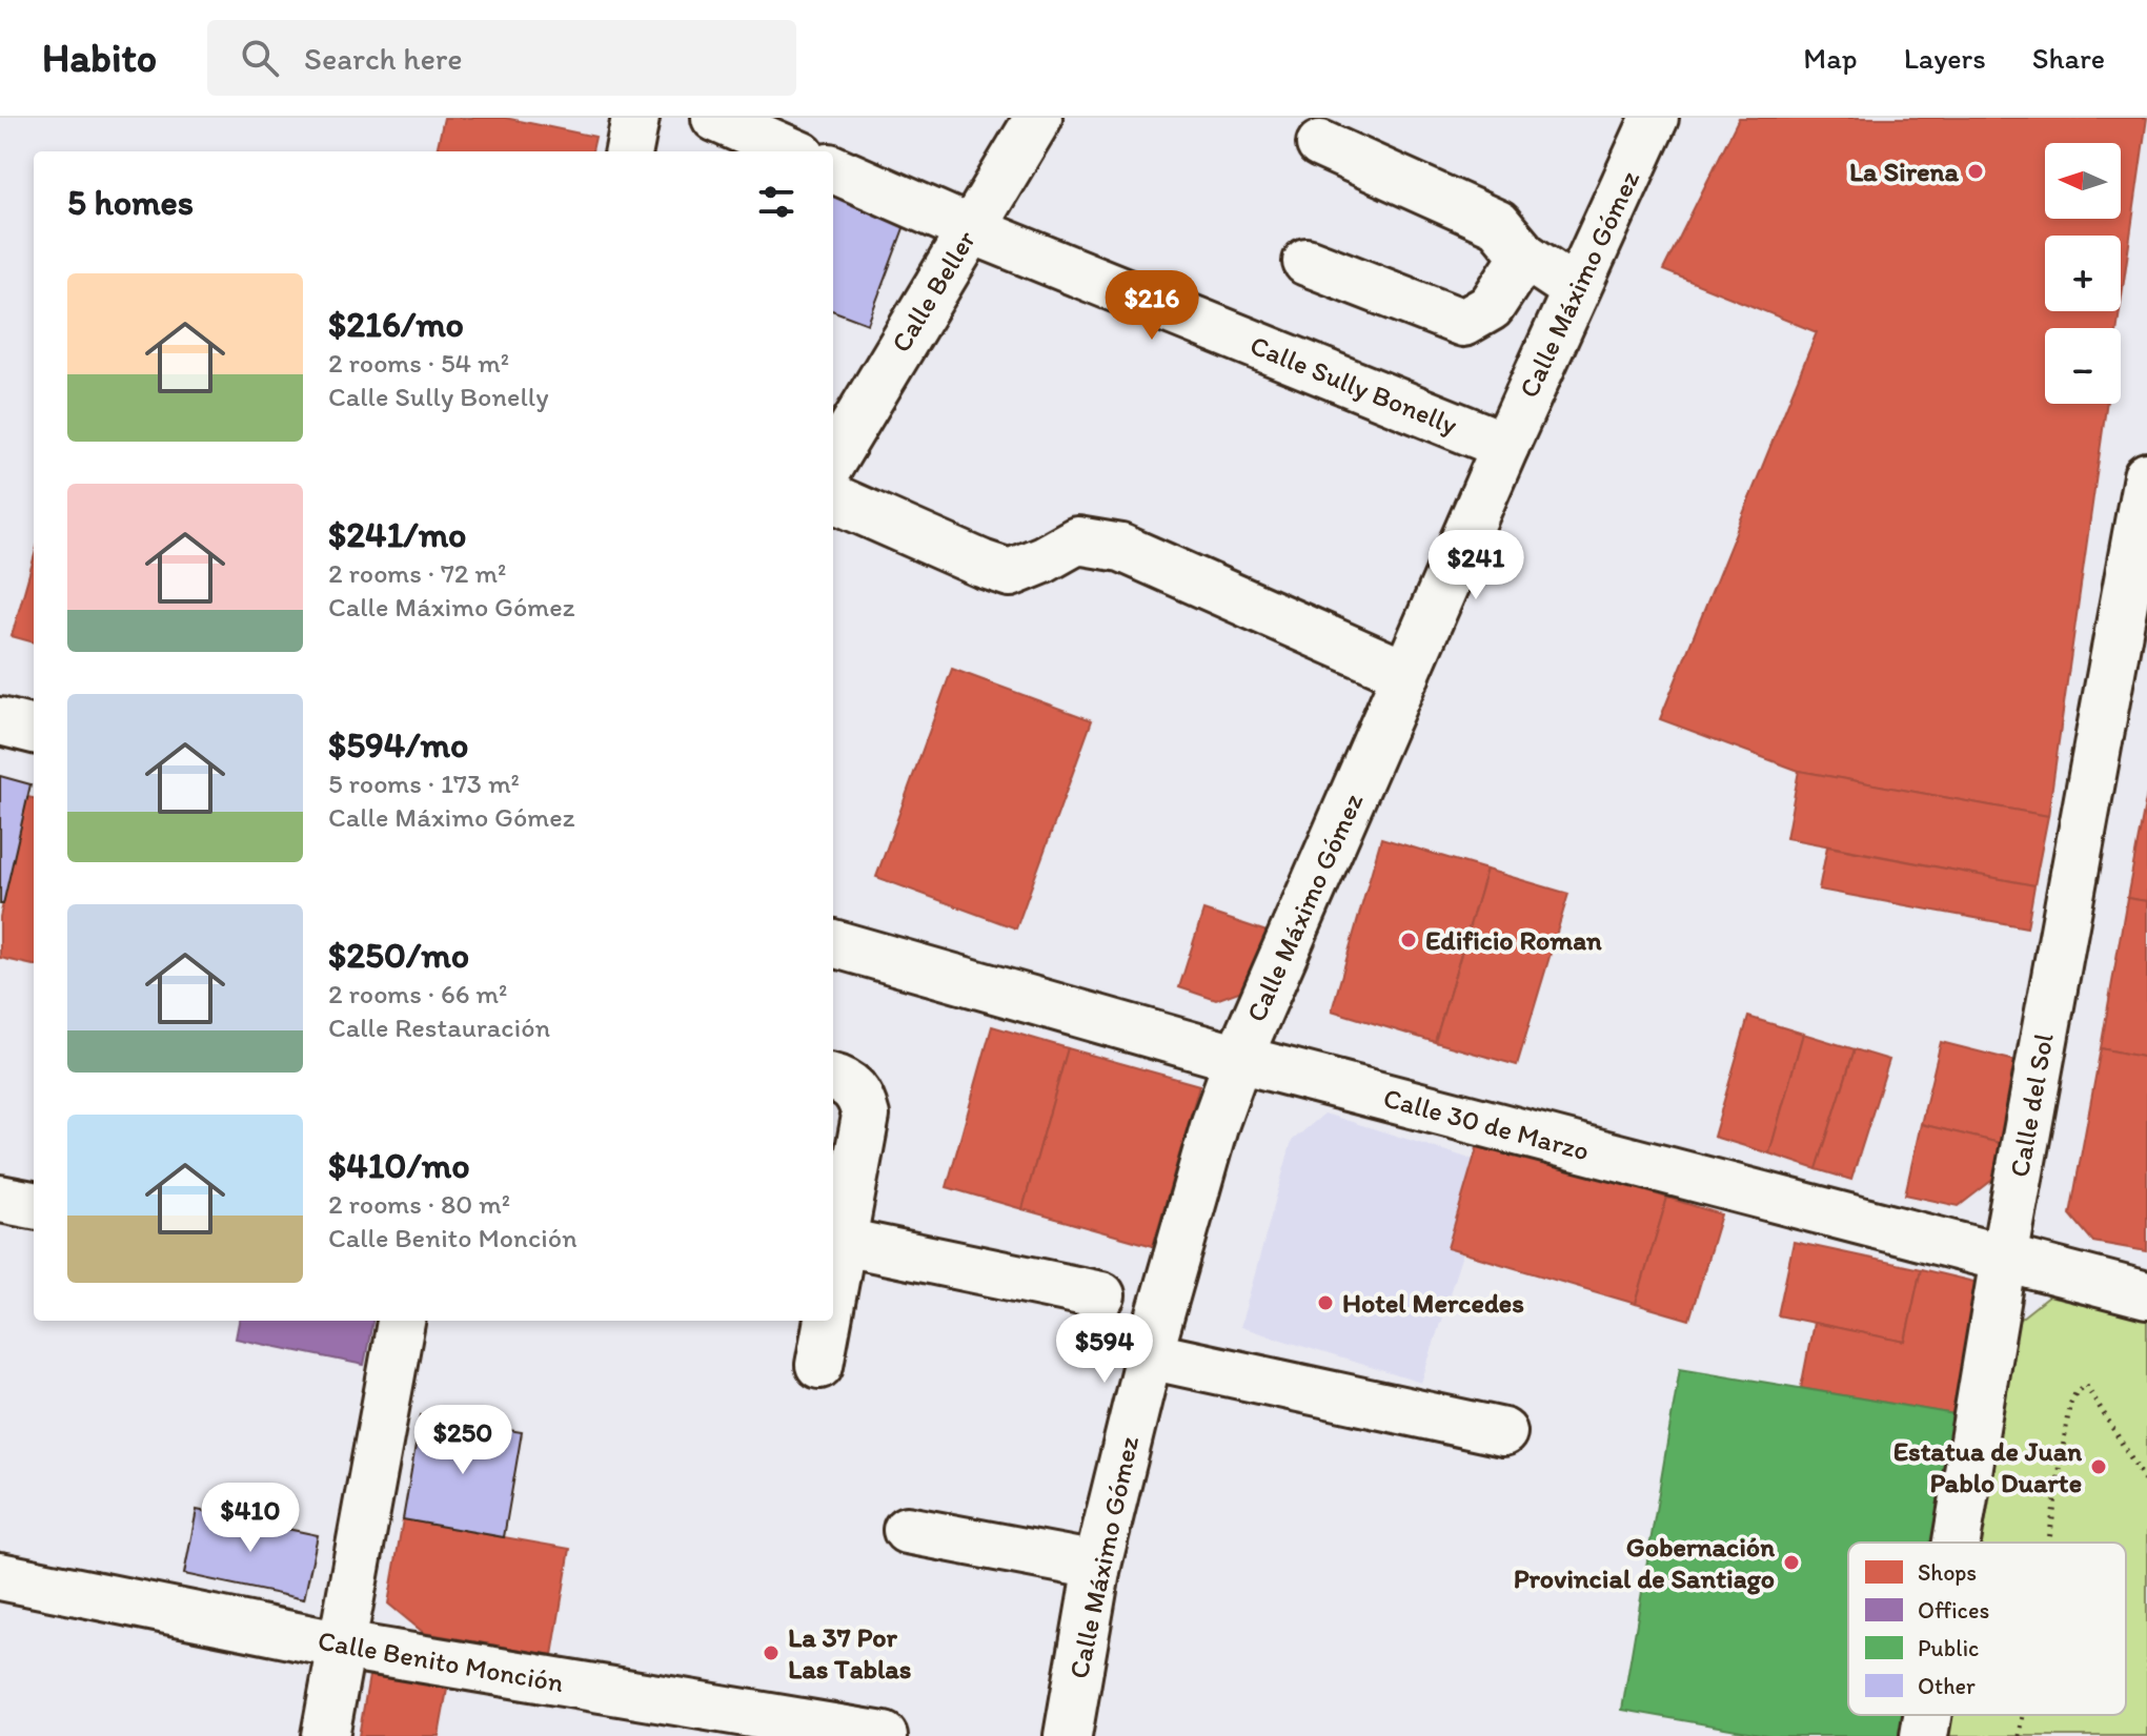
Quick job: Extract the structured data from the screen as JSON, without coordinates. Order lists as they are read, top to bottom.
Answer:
{
  "streets": {
    "street": [
      "Calle Máximo Gómez",
      "Calle Beller",
      "Calle Sully Bonelly",
      "Calle del Sol",
      "Calle 30 de Marzo",
      "Calle Benito Monción"
    ]
  },
  "crossings": [
    ["Calle Máximo Gómez", "Calle Sully Bonelly"],
    ["Calle Máximo Gómez", "Calle 30 de Marzo"],
    ["Calle Beller", "Calle Sully Bonelly"],
    ["Calle del Sol", "Calle 30 de Marzo"]
  ],
  "places": [
    "La Sirena",
    "Edificio Roman",
    "Hotel Mercedes",
    "Estatua de Juan Pablo Duarte",
    "Gobernación Provincial de Santiago",
    "La 37 Por Las Tablas"
  ],
  "legend": [
    "Shops",
    "Offices",
    "Public",
    "Other"
  ],
  "north": "left",
  "page": {
    "header": "Habito",
    "search": "Search here",
    "nav": ["Map", "Layers", "Share"],
    "map_buttons": ["+", "−"],
    "heading": "5 homes",
    "list": [
      {
        "name": "$216/mo",
        "note": "2 rooms · 54 m² · Calle Sully Bonelly"
      },
      {
        "name": "$241/mo",
        "note": "2 rooms · 72 m² · Calle Máximo Gómez"
      },
      {
        "name": "$594/mo",
        "note": "5 rooms · 173 m² · Calle Máximo Gómez"
      },
      {
        "name": "$250/mo",
        "note": "2 rooms · 66 m² · Calle Restauración"
      },
      {
        "name": "$410/mo",
        "note": "2 rooms · 80 m² · Calle Benito Monción"
      }
    ],
    "price": [
      "$216",
      "$241",
      "$594",
      "$250",
      "$410"
    ]
  }
}
